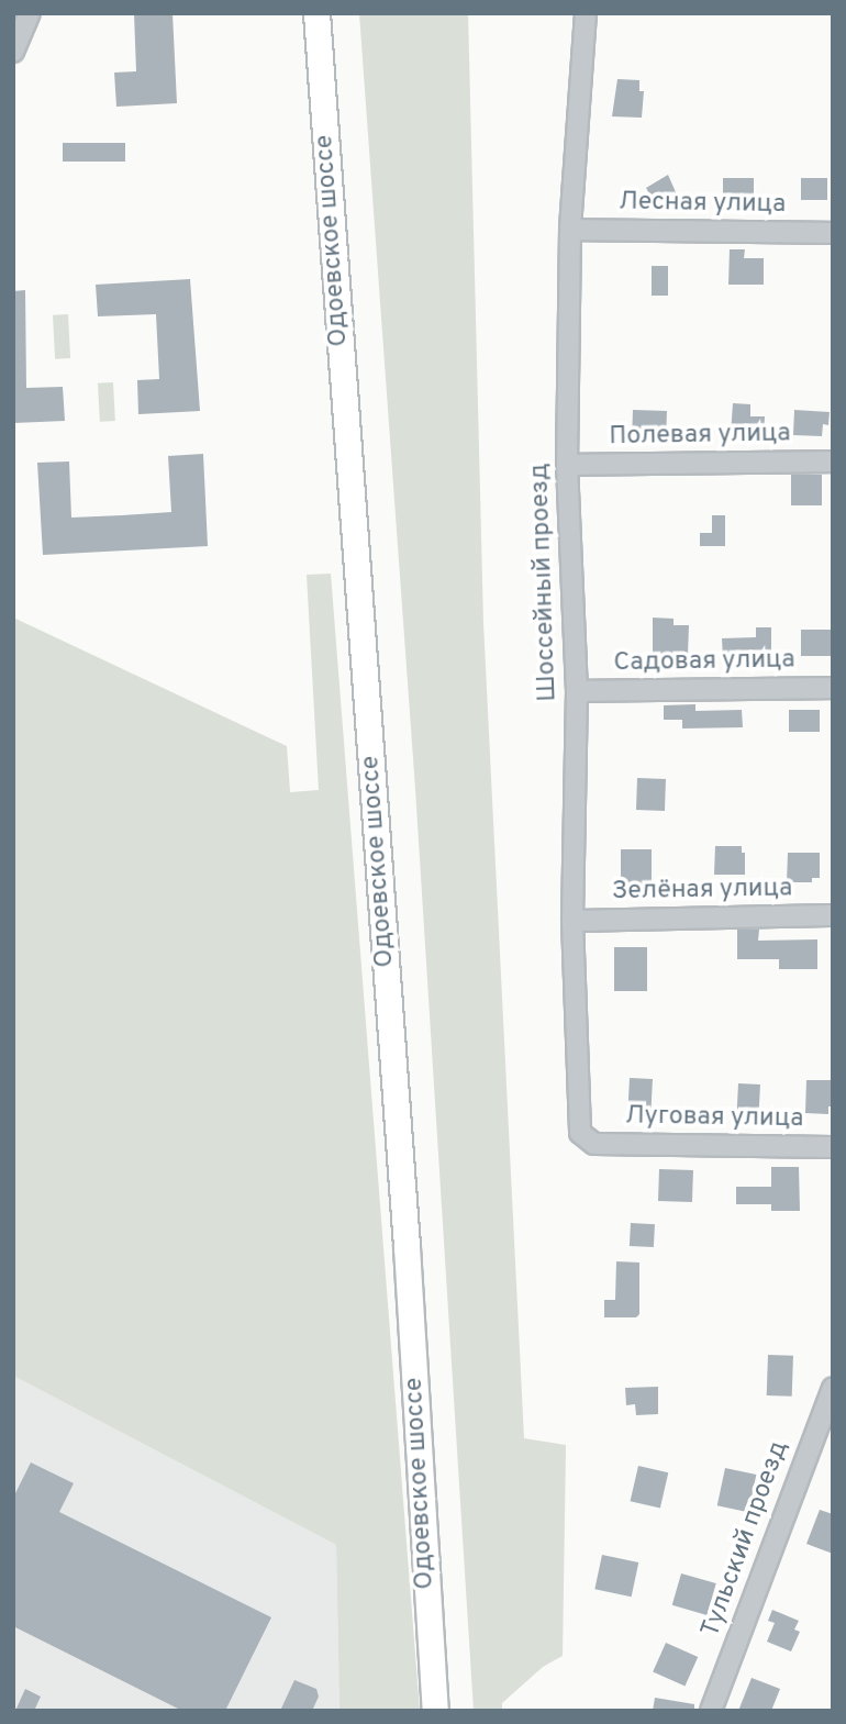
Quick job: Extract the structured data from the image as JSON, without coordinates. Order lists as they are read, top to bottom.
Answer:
{
  "streets": {
    "main road": ["Одоевское шоссе"],
    "street": [
      "Лесная улица",
      "Полевая улица",
      "Шоссейный проезд",
      "Садовая улица",
      "Зелёная улица",
      "Луговая улица",
      "Тульский проезд"
    ]
  },
  "crossings": [
    ["Лесная улица", "Шоссейный проезд"],
    ["Полевая улица", "Шоссейный проезд"],
    ["Шоссейный проезд", "Садовая улица"],
    ["Шоссейный проезд", "Зелёная улица"],
    ["Шоссейный проезд", "Луговая улица"]
  ]
}
